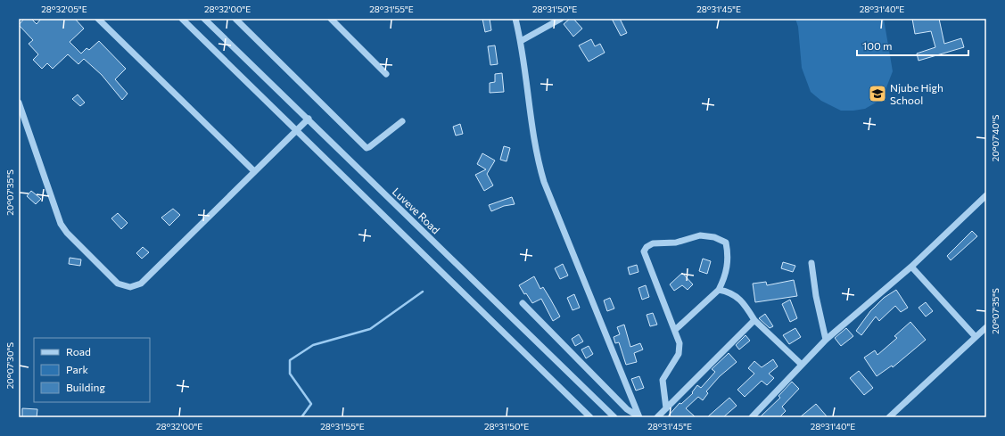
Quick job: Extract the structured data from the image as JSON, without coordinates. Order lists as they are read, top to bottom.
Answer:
{
  "streets": {
    "street": ["Luveve Road"]
  },
  "places": {
    "school or university": ["Njube High School"]
  },
  "legend": ["Road", "Park", "Building"],
  "scale_bar": "100 m",
  "coordinates": [
    "28°32'05\"E",
    "28°32'00\"E",
    "28°31'55\"E",
    "28°31'50\"E",
    "28°31'45\"E",
    "28°31'40\"E",
    "20°07'40\"S",
    "20°07'35\"S",
    "20°07'30\"S"
  ]
}
